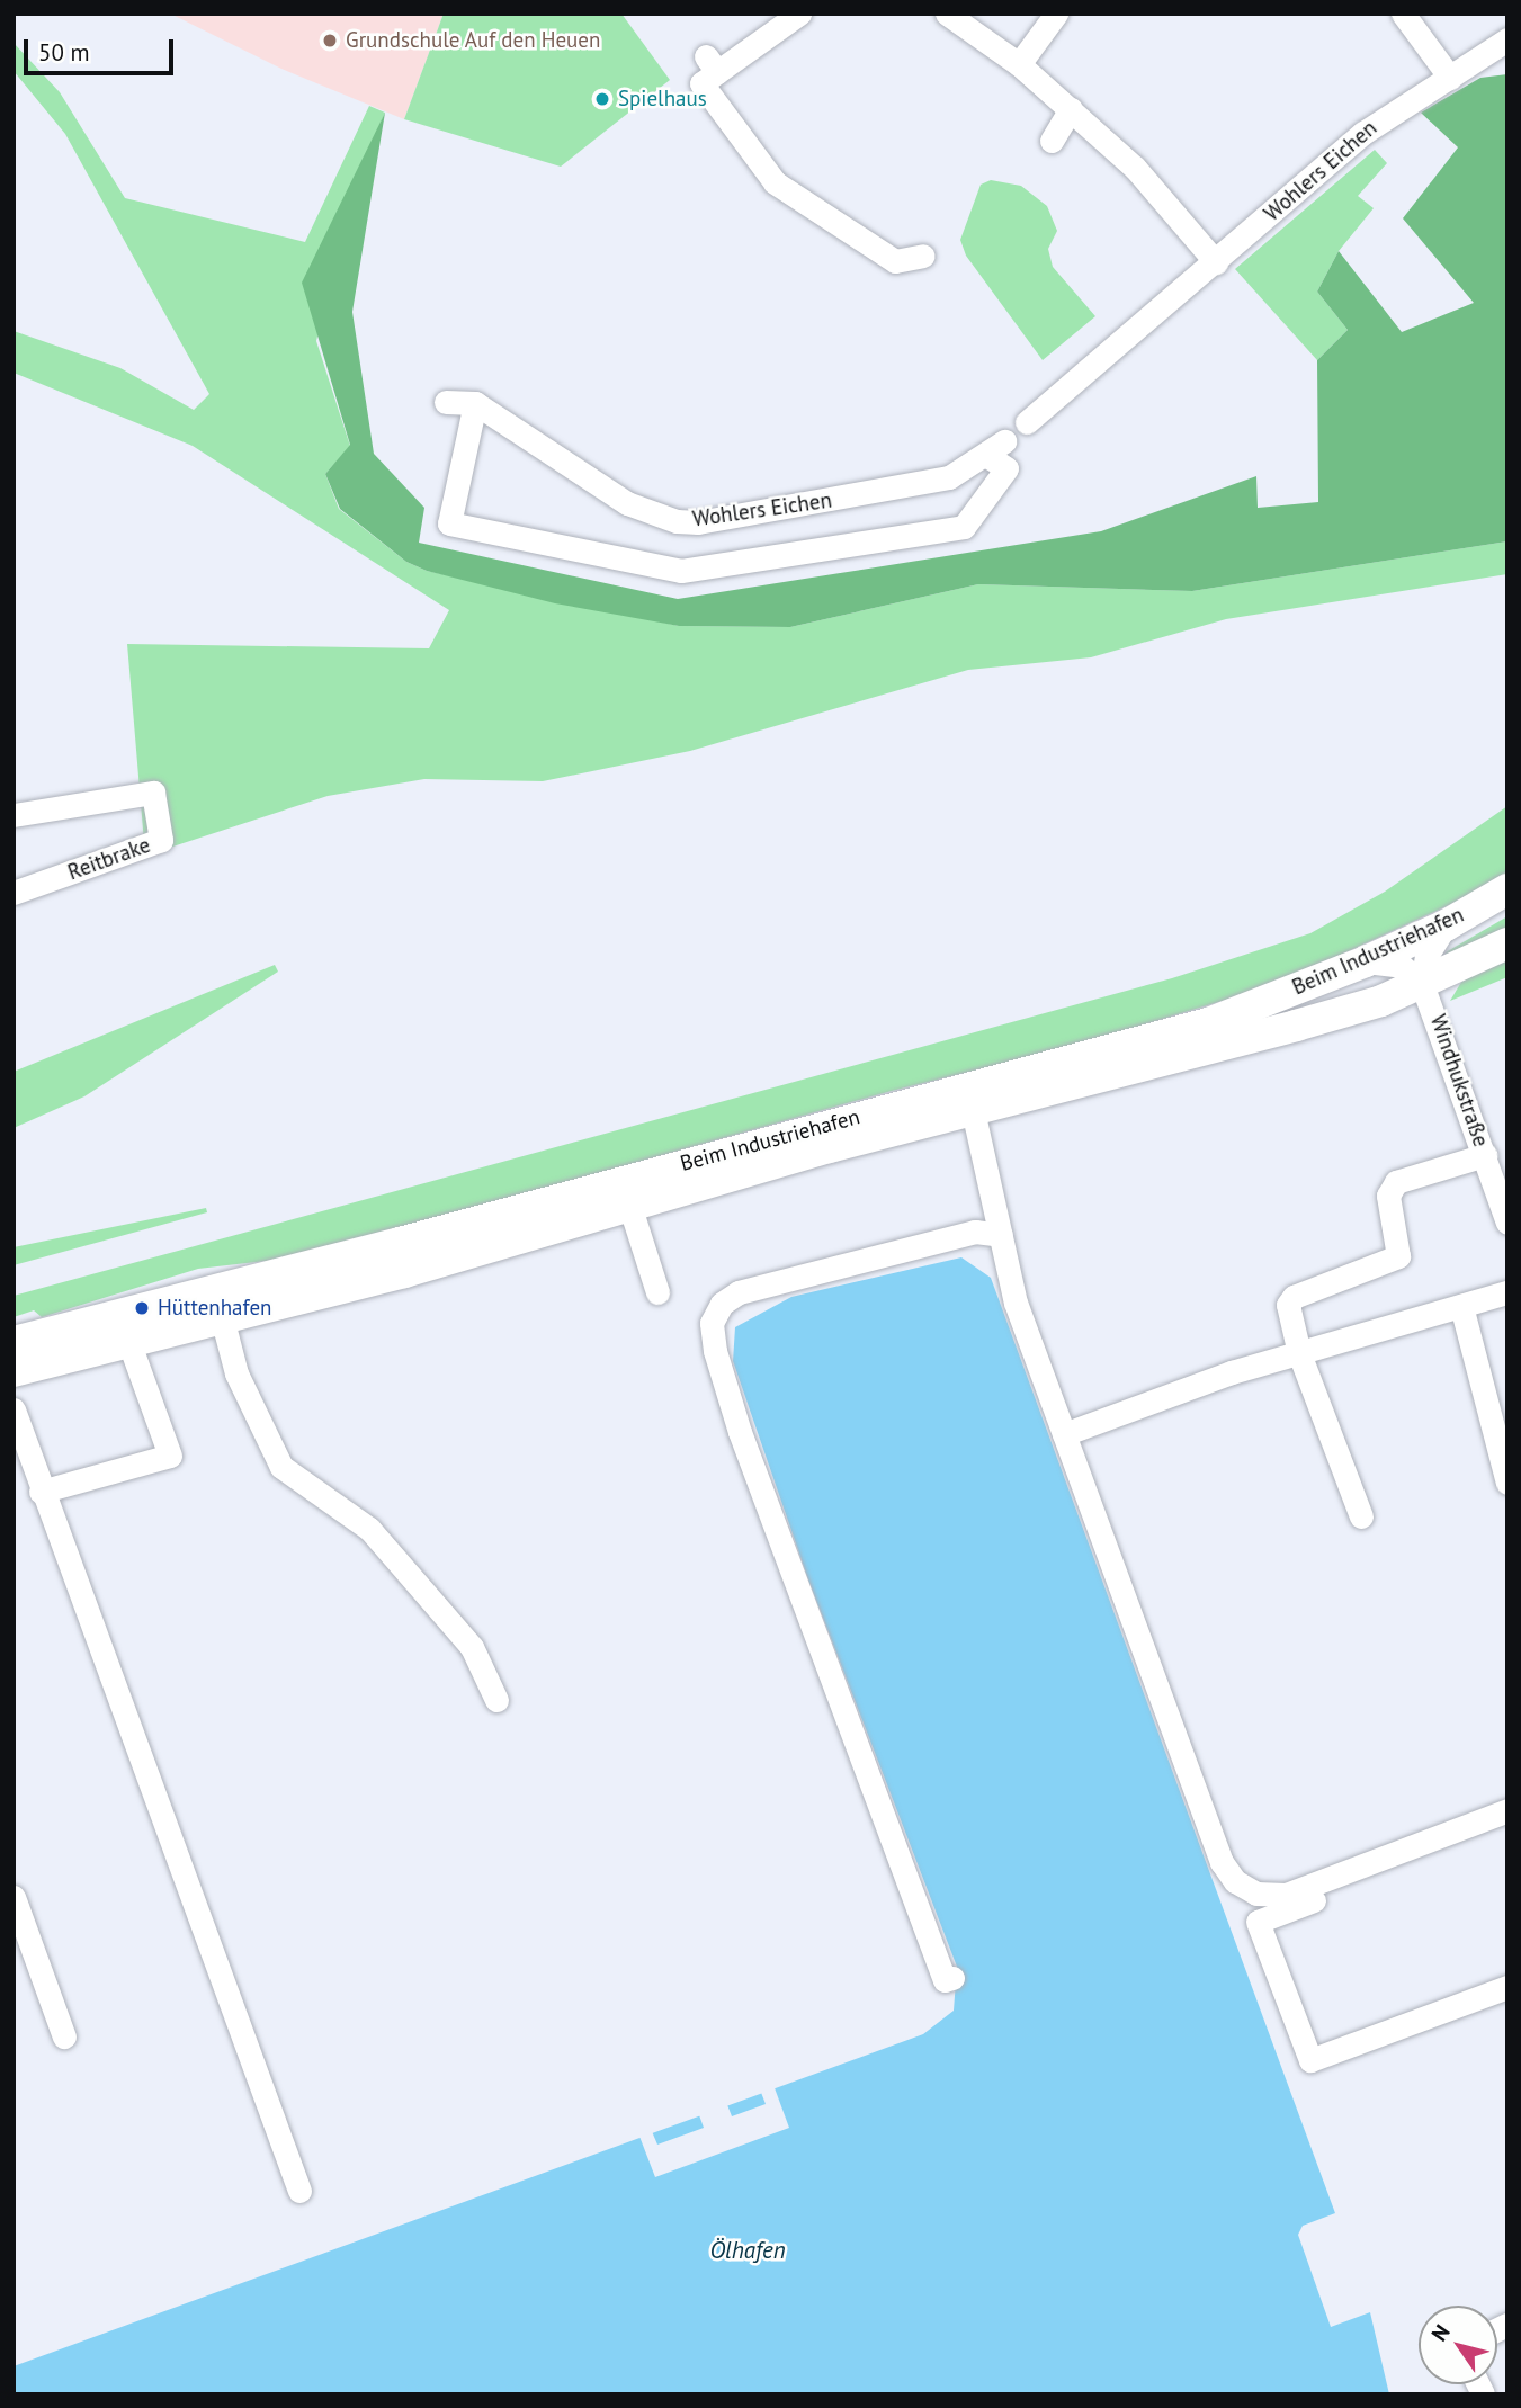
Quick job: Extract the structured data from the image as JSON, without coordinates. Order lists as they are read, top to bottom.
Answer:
{
  "streets": {
    "main road": ["Beim Industriehafen"],
    "street": ["Wohlers Eichen", "Reitbrake", "Windhukstraße"]
  },
  "crossings": [
    ["Beim Industriehafen", "Windhukstraße"]
  ],
  "water": ["Ölhafen"],
  "places": ["Grundschule Auf den Heuen", "Spielhaus", "Hüttenhafen"],
  "scale_bar": "50 m",
  "north": "top left"
}
